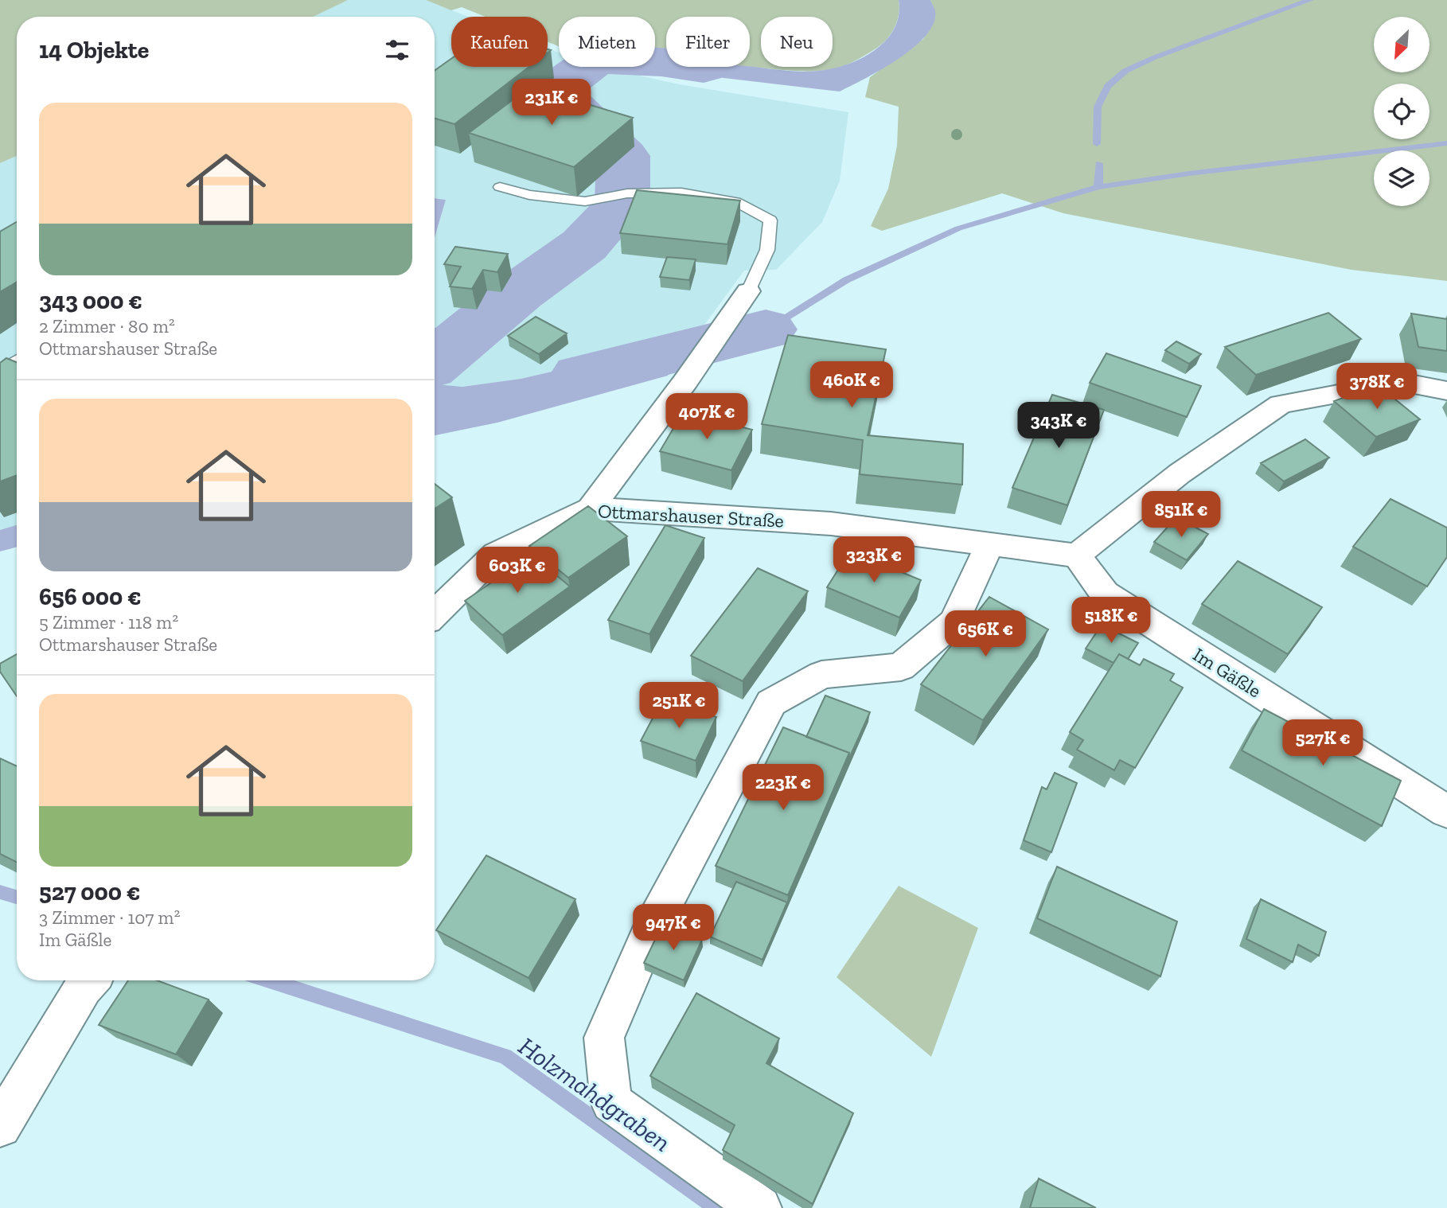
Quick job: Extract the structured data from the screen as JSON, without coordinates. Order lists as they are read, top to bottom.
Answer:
{
  "streets": {
    "street": ["Ottmarshauser Straße", "Im Gäßle"]
  },
  "crossings": [
    ["Ottmarshauser Straße", "Im Gäßle"]
  ],
  "water": ["Holzmahdgraben"],
  "north": "bottom left",
  "page": {
    "chip": [
      "Kaufen",
      "Mieten",
      "Filter",
      "Neu"
    ],
    "heading": "14 Objekte",
    "price": [
      "231K €",
      "460K €",
      "378K €",
      "407K €",
      "343K €",
      "851K €",
      "323K €",
      "603K €",
      "518K €",
      "656K €",
      "251K €",
      "527K €",
      "223K €",
      "947K €"
    ],
    "list": [
      {
        "name": "343 000 €",
        "note": "2 Zimmer · 80 m² · Ottmarshauser Straße"
      },
      {
        "name": "656 000 €",
        "note": "5 Zimmer · 118 m² · Ottmarshauser Straße"
      },
      {
        "name": "527 000 €",
        "note": "3 Zimmer · 107 m² · Im Gäßle"
      }
    ]
  }
}
